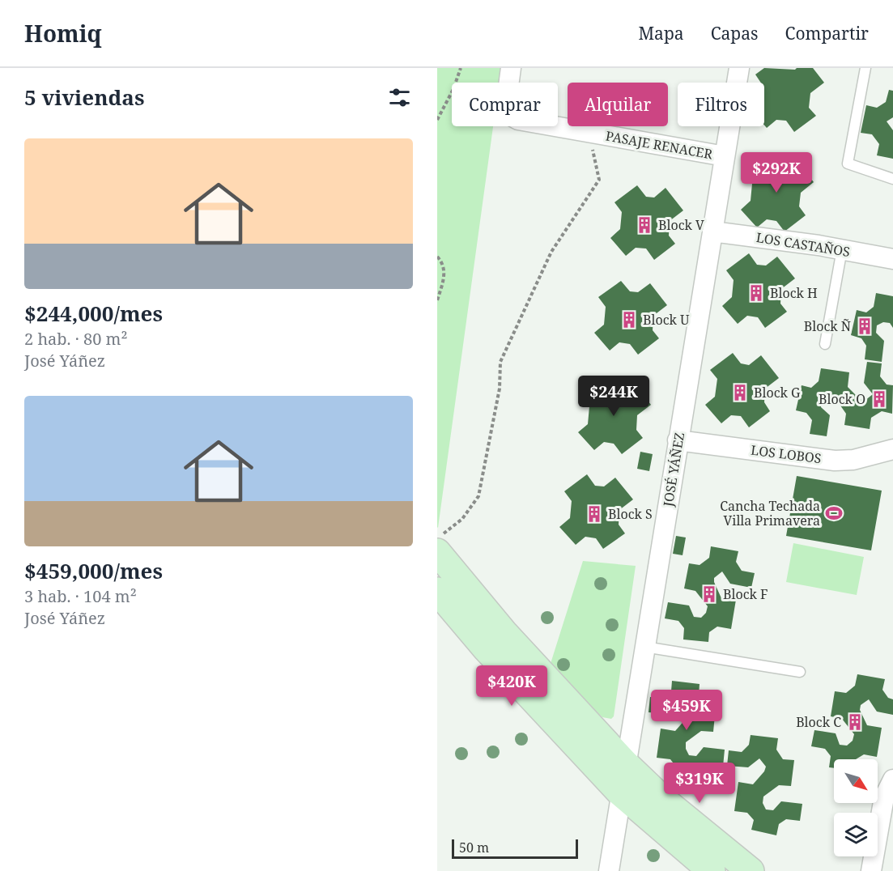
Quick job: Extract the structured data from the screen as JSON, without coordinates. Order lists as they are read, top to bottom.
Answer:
{
  "streets": {
    "street": [
      "PASAJE RENACER",
      "LOS CASTAÑOS",
      "LOS LOBOS",
      "JOSÉ YÁÑEZ"
    ]
  },
  "crossings": [
    ["PASAJE RENACER", "JOSÉ YÁÑEZ"],
    ["LOS CASTAÑOS", "JOSÉ YÁÑEZ"],
    ["LOS LOBOS", "JOSÉ YÁÑEZ"]
  ],
  "places": {
    "building": [
      "Block V",
      "Block H",
      "Block U",
      "Block Ñ",
      "Block G",
      "Block O",
      "Block S",
      "Block F",
      "Block C"
    ],
    "sports": ["Cancha Techada Villa Primavera"]
  },
  "scale_bar": "50 m",
  "north": "bottom right",
  "page": {
    "header": "Homiq",
    "nav": ["Mapa", "Capas", "Compartir"],
    "heading": "5 viviendas",
    "chip": ["Comprar", "Alquilar", "Filtros"],
    "list": [
      {
        "name": "$244,000/mes",
        "note": "2 hab. · 80 m² · José Yáñez"
      },
      {
        "name": "$459,000/mes",
        "note": "3 hab. · 104 m² · José Yáñez"
      }
    ],
    "price": [
      "$292K",
      "$244K",
      "$420K",
      "$459K",
      "$319K"
    ],
    "scale": "50 m"
  }
}
